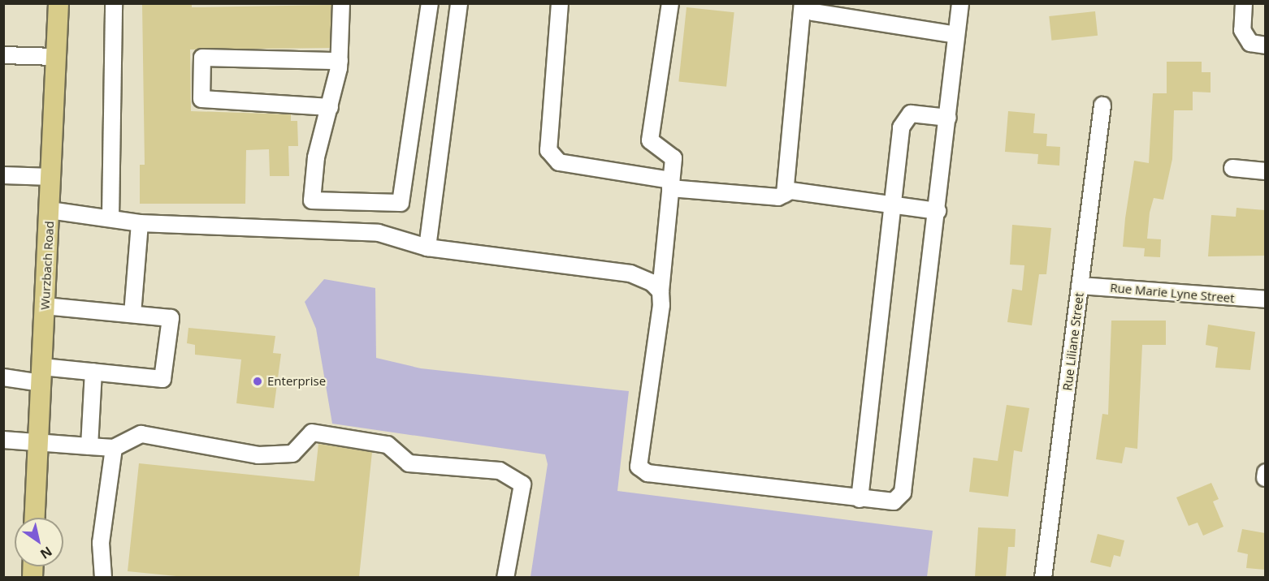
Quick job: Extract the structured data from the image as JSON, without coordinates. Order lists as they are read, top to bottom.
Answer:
{
  "streets": {
    "main road": ["Wurzbach Road"],
    "street": ["Rue Marie Lyne Street", "Rue Liliane Street"]
  },
  "crossings": [
    ["Rue Marie Lyne Street", "Rue Liliane Street"]
  ],
  "places": ["Enterprise"],
  "north": "bottom right"
}
